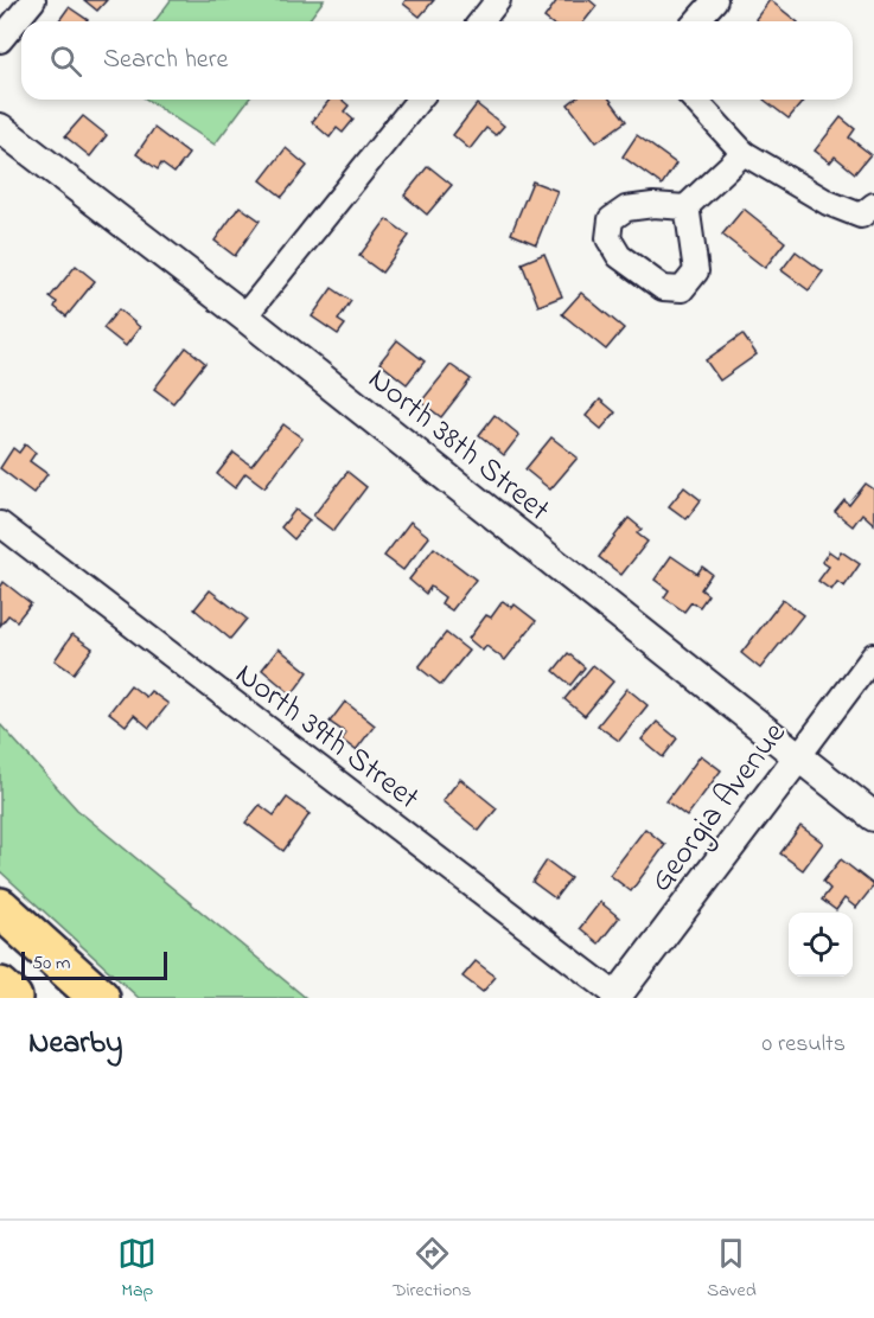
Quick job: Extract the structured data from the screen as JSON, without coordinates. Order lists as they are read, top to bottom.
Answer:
{
  "streets": {
    "street": ["North 38th Street", "North 39th Street", "Georgia Avenue"]
  },
  "crossings": [
    ["North 38th Street", "Georgia Avenue"],
    ["North 39th Street", "Georgia Avenue"]
  ],
  "scale_bar": "50 m",
  "page": {
    "search": "Search here",
    "scale": "50 m",
    "heading": ["Nearby", "0 results"],
    "nav": ["Map", "Directions", "Saved"]
  }
}
